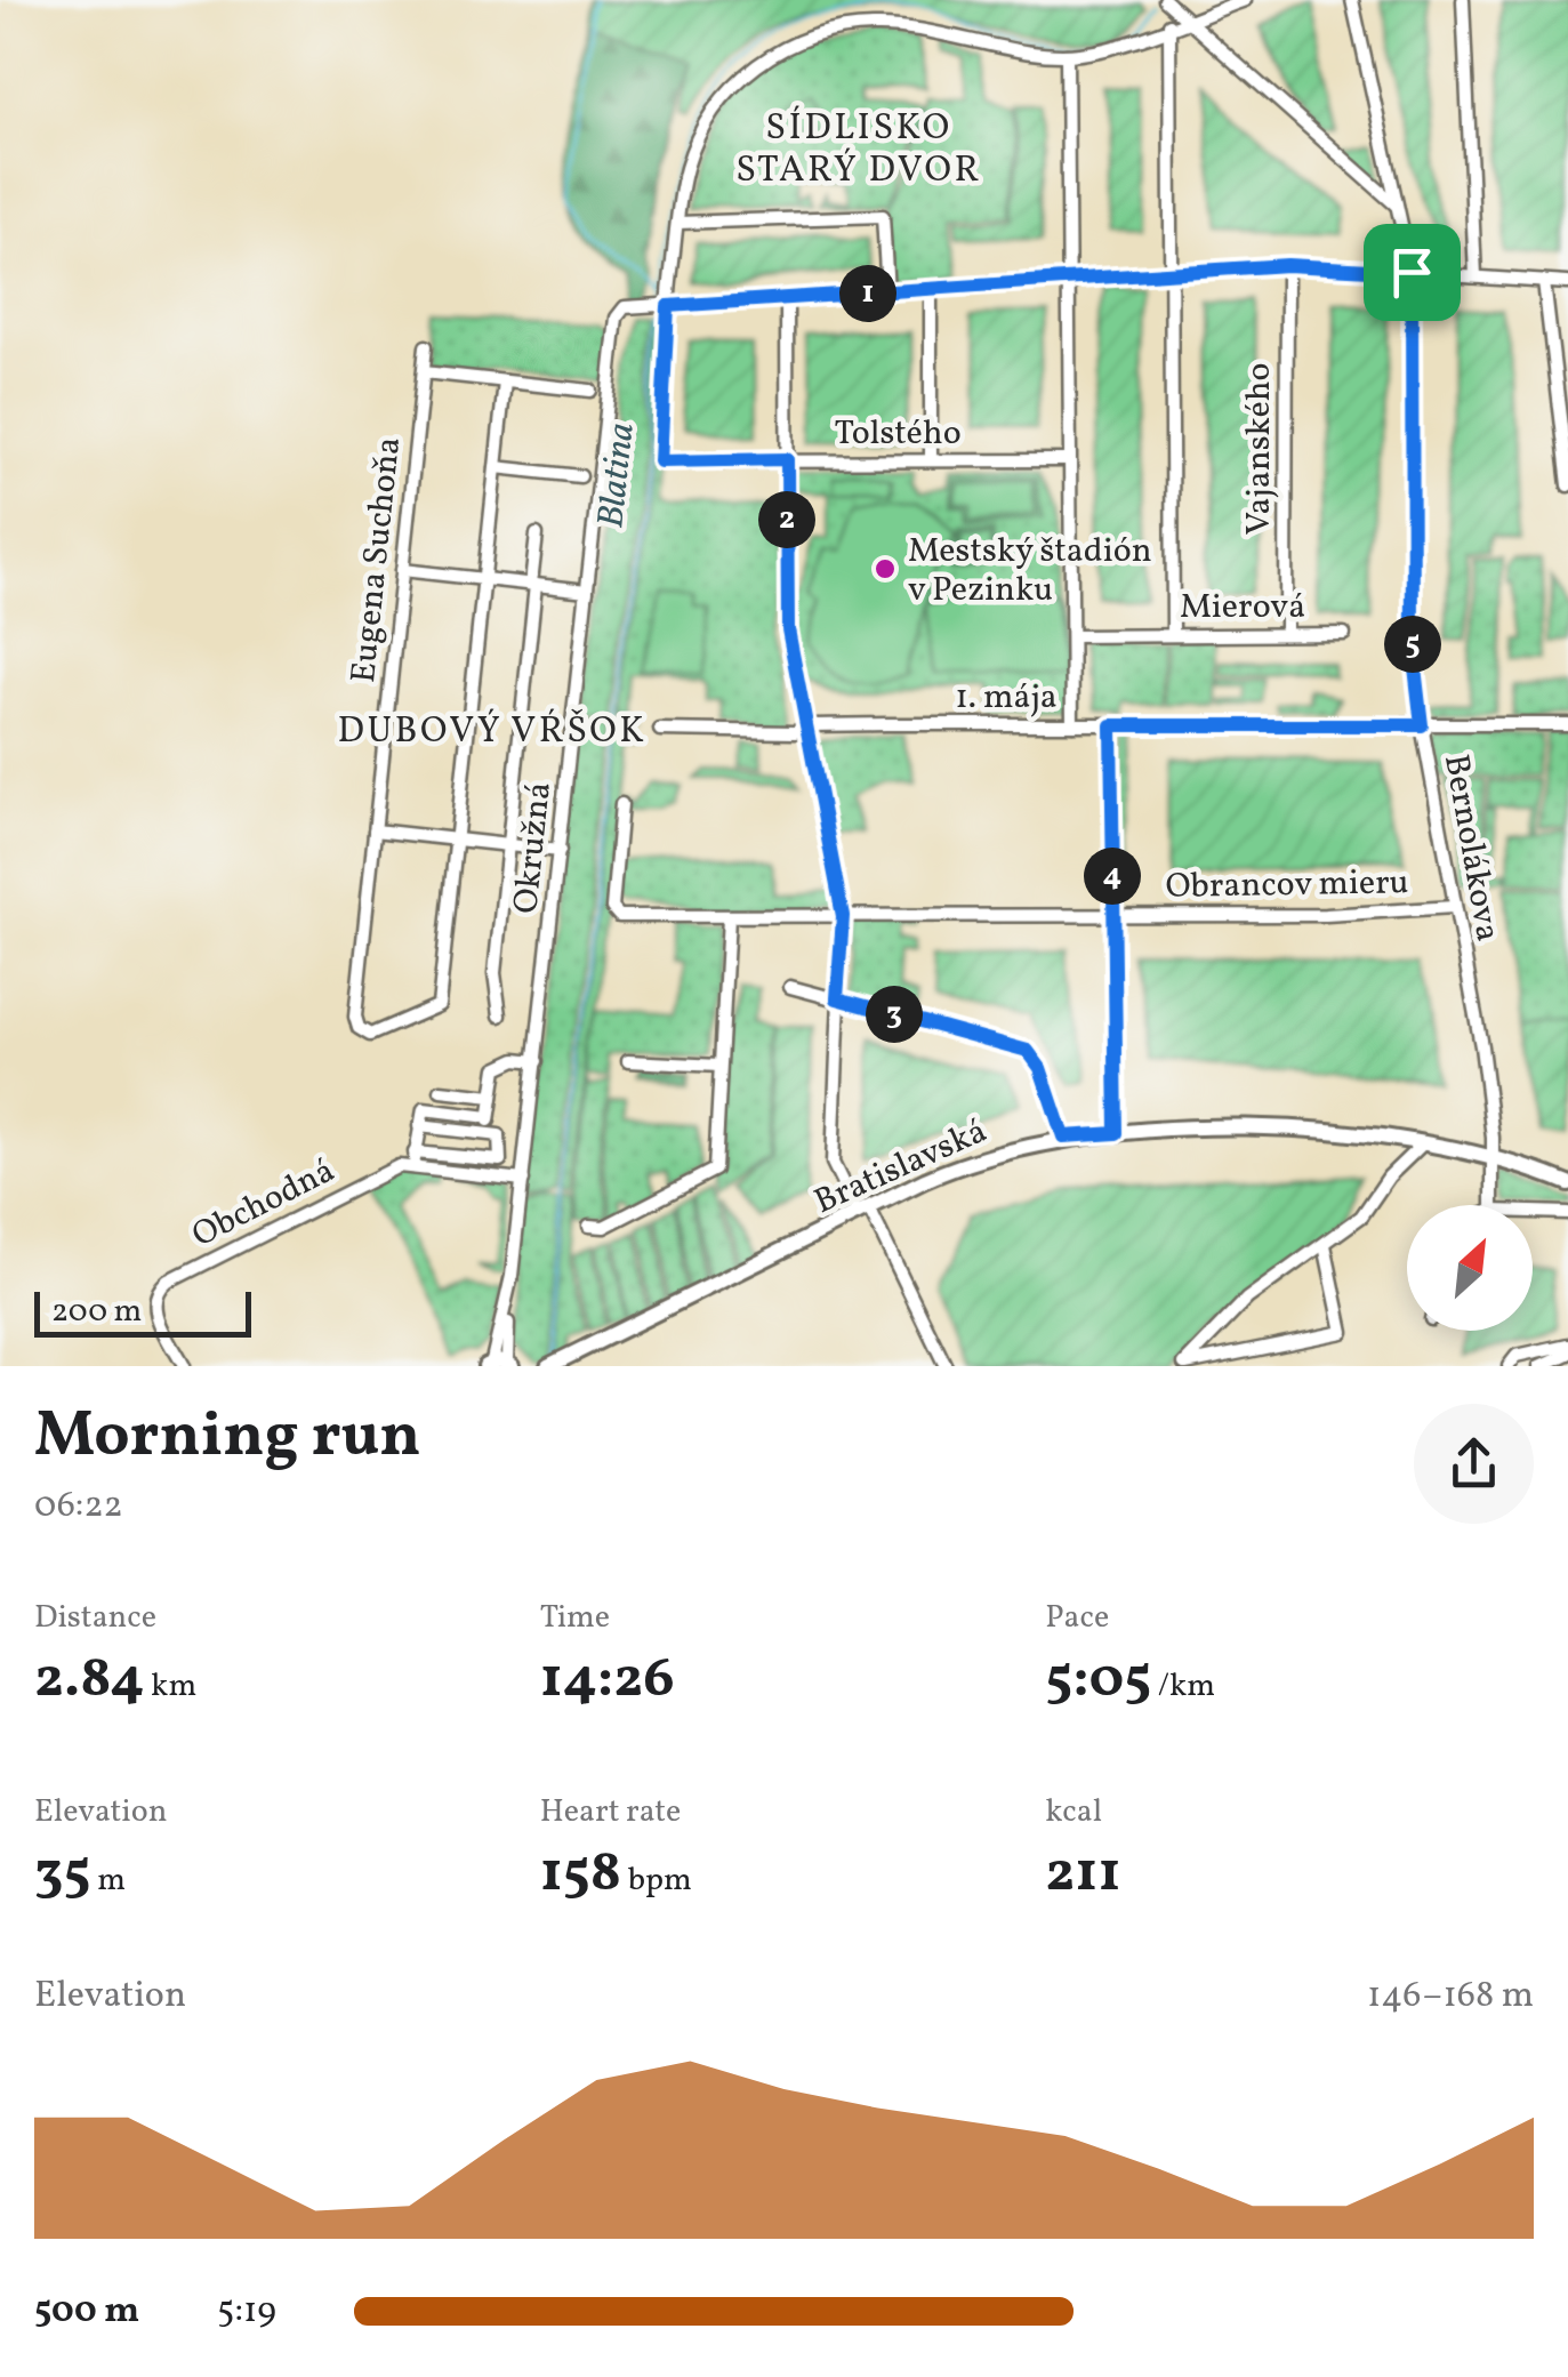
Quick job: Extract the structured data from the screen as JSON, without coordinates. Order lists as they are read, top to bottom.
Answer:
{
  "streets": {
    "main road": ["Bratislavská"],
    "street": [
      "Tolstého",
      "Vajanského",
      "Eugena Suchoňa",
      "Mierová",
      "1. mája",
      "Okružná",
      "Bernolákova",
      "Obrancov mieru",
      "Obchodná"
    ]
  },
  "crossings": [
    ["Tolstého", "Okružná"],
    ["Vajanského", "Mierová"],
    ["1. mája", "Bernolákova"],
    ["Okružná", "Obchodná"],
    ["Bernolákova", "Obrancov mieru"],
    ["Bernolákova", "Bratislavská"]
  ],
  "districts": ["SÍDLISKO STARÝ DVOR", "DUBOVÝ VŔŠOK"],
  "water": ["Blatina"],
  "places": ["Mestský štadión v Pezinku"],
  "scale_bar": "200 m",
  "north": "top right",
  "page": {
    "pins": [
      "1",
      "2",
      "5",
      "4",
      "3"
    ],
    "scale": "200 m",
    "heading": ["Morning run", "06:22"],
    "stats": [
      ["Distance", "2.84 km"],
      ["Time", "14:26"],
      ["Pace", "5:05 /km"],
      ["Elevation", "35 m"],
      ["Heart rate", "158 bpm"],
      ["kcal", "211"]
    ],
    "chart": ["Elevation", "146–168 m"],
    "list": [
      {
        "name": "500 m",
        "note": "5:19"
      }
    ]
  }
}
